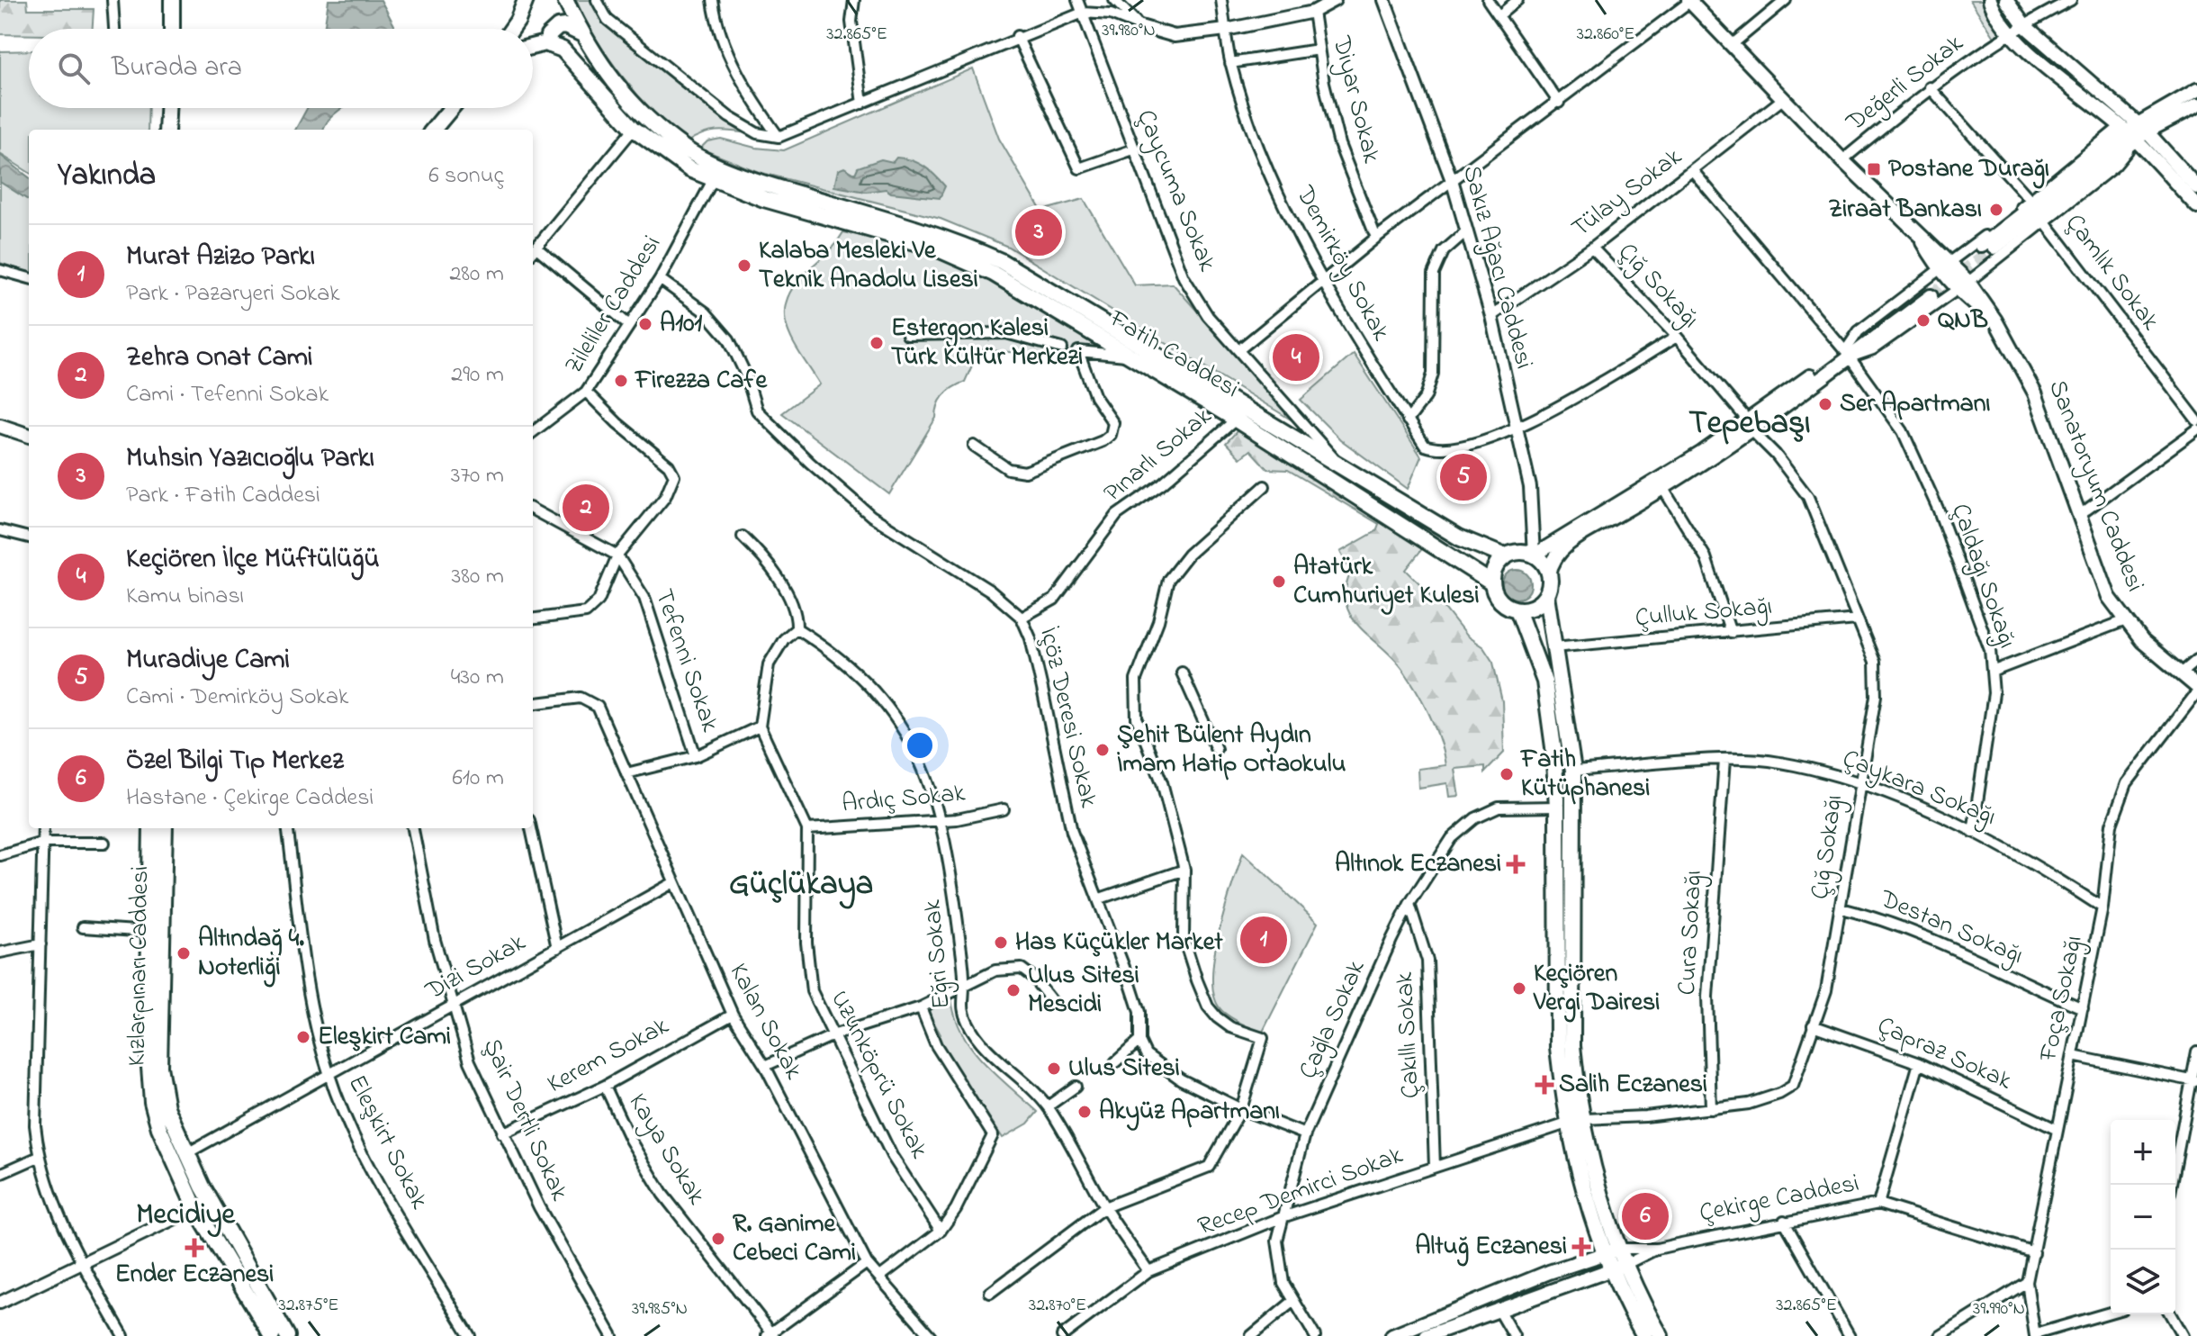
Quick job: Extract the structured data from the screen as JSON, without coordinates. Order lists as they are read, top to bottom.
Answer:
{
  "streets": {
    "main road": [
      "Fatih Caddesi",
      "Sanatoryum Caddesi",
      "Kızlarpınarı Caddesi",
      "Çekirge Caddesi"
    ],
    "street": [
      "Değerli Sokak",
      "Diyar Sokak",
      "Çaycuma Sokak",
      "Tülay Sokak",
      "Demirköy Sokak",
      "Sakız Ağacı Caddesi",
      "Çamlık Sokak",
      "Çığ Sokağı",
      "Zileliler Caddesi",
      "Pınarlı Sokak",
      "Çaldağı Sokağı",
      "Çulluk Sokağı",
      "Tefenni Sokak",
      "İçöz Deresi Sokak",
      "Çaykara Sokağı",
      "Ardıç Sokak",
      "Destan Sokağı",
      "Cura Sokağı",
      "Eğri Sokak",
      "Dizi Sokak",
      "Foça Sokağı",
      "Çağla Sokak",
      "Kalan Sokak",
      "Çakıllı Sokak",
      "Çapraz Sokak",
      "Kerem Sokak",
      "Uzunköprü Sokak",
      "Şair Dertli Sokak",
      "Eleşkirt Sokak",
      "Kaya Sokak",
      "Recep Demirci Sokak"
    ]
  },
  "crossings": [
    ["Değerli Sokak", "Sanatoryum Caddesi"],
    ["Çaycuma Sokak", "Fatih Caddesi"],
    ["Tülay Sokak", "Sakız Ağacı Caddesi"],
    ["Tülay Sokak", "Çığ Sokağı"],
    ["Tülay Sokak", "Sanatoryum Caddesi"],
    ["Tülay Sokak", "Çaldağı Sokağı"],
    ["Demirköy Sokak", "Sakız Ağacı Caddesi"],
    ["Sakız Ağacı Caddesi", "Fatih Caddesi"],
    ["Çığ Sokağı", "Çulluk Sokağı"],
    ["Çığ Sokağı", "Çaykara Sokağı"],
    ["Çığ Sokağı", "Destan Sokağı"],
    ["Çığ Sokağı", "Cura Sokağı"],
    ["Çığ Sokağı", "Çapraz Sokak"],
    ["Çığ Sokağı", "Recep Demirci Sokak"],
    ["Zileliler Caddesi", "Fatih Caddesi"],
    ["Zileliler Caddesi", "İçöz Deresi Sokak"],
    ["Fatih Caddesi", "Pınarlı Sokak"],
    ["Pınarlı Sokak", "İçöz Deresi Sokak"],
    ["Sanatoryum Caddesi", "Foça Sokağı"],
    ["Çaldağı Sokağı", "Çaykara Sokağı"],
    ["Çaykara Sokağı", "Cura Sokağı"],
    ["Çaykara Sokağı", "Foça Sokağı"],
    ["Ardıç Sokak", "Eğri Sokak"],
    ["Ardıç Sokak", "Uzunköprü Sokak"],
    ["Destan Sokağı", "Foça Sokağı"],
    ["Eğri Sokak", "Recep Demirci Sokak"],
    ["Kızlarpınarı Caddesi", "Dizi Sokak"],
    ["Dizi Sokak", "Kalan Sokak"],
    ["Dizi Sokak", "Şair Dertli Sokak"],
    ["Dizi Sokak", "Eleşkirt Sokak"],
    ["Foça Sokağı", "Çapraz Sokak"],
    ["Foça Sokağı", "Çekirge Caddesi"],
    ["Çağla Sokak", "Çakıllı Sokak"],
    ["Çağla Sokak", "Recep Demirci Sokak"],
    ["Kalan Sokak", "Kerem Sokak"],
    ["Çakıllı Sokak", "Recep Demirci Sokak"],
    ["Kerem Sokak", "Şair Dertli Sokak"],
    ["Kerem Sokak", "Kaya Sokak"]
  ],
  "districts": ["Tepebaşı", "Güçlükaya", "Mecidiye"],
  "places": {
    "transit": ["Postane Durağı"],
    "other": [
      "Ziraat Bankası",
      "Kalaba Mesleki Ve Teknik Anadolu Lisesi",
      "QNB",
      "A101",
      "Estergon Kalesi Türk Kültür Merkezi",
      "Firezza Cafe",
      "Ser Apartmanı",
      "Atatürk Cumhuriyet Kulesi",
      "Şehit Bülent Aydın İmam Hatip Ortaokulu",
      "Fatih Kütüphanesi",
      "Has Küçükler Market",
      "Altındağ 4. Noterliği",
      "Keçiören Vergi Dairesi",
      "Ulus Sitesi Mescidi",
      "Eleşkirt Cami",
      "Ulus Sitesi",
      "Akyüz Apartmanı",
      "R. Ganime Cebeci Cami"
    ],
    "health": [
      "Altınok Eczanesi",
      "Salih Eczanesi",
      "Altuğ Eczanesi",
      "Ender Eczanesi"
    ]
  },
  "page": {
    "search": "Burada ara",
    "heading": ["Yakında", "6 sonuç"],
    "pins": [
      "3",
      "4",
      "5",
      "2",
      "1",
      "6"
    ],
    "list": [
      {
        "mark": "1",
        "name": "Murat Azizo Parkı",
        "note": "Park · Pazaryeri Sokak",
        "value": "280 m"
      },
      {
        "mark": "2",
        "name": "Zehra Onat Cami",
        "note": "Cami · Tefenni Sokak",
        "value": "290 m"
      },
      {
        "mark": "3",
        "name": "Muhsin Yazıcıoğlu Parkı",
        "note": "Park · Fatih Caddesi",
        "value": "370 m"
      },
      {
        "mark": "4",
        "name": "Keçiören İlçe Müftülüğü",
        "note": "Kamu binası",
        "value": "380 m"
      },
      {
        "mark": "5",
        "name": "Muradiye Cami",
        "note": "Cami · Demirköy Sokak",
        "value": "430 m"
      },
      {
        "mark": "6",
        "name": "Özel Bilgi Tıp Merkez",
        "note": "Hastane · Çekirge Caddesi",
        "value": "610 m"
      }
    ],
    "map_buttons": ["+", "−"]
  },
  "coordinates": [
    "39.980°N",
    "32.865°E",
    "32.860°E",
    "32.875°E",
    "32.870°E",
    "39.985°N",
    "39.990°N"
  ]
}
